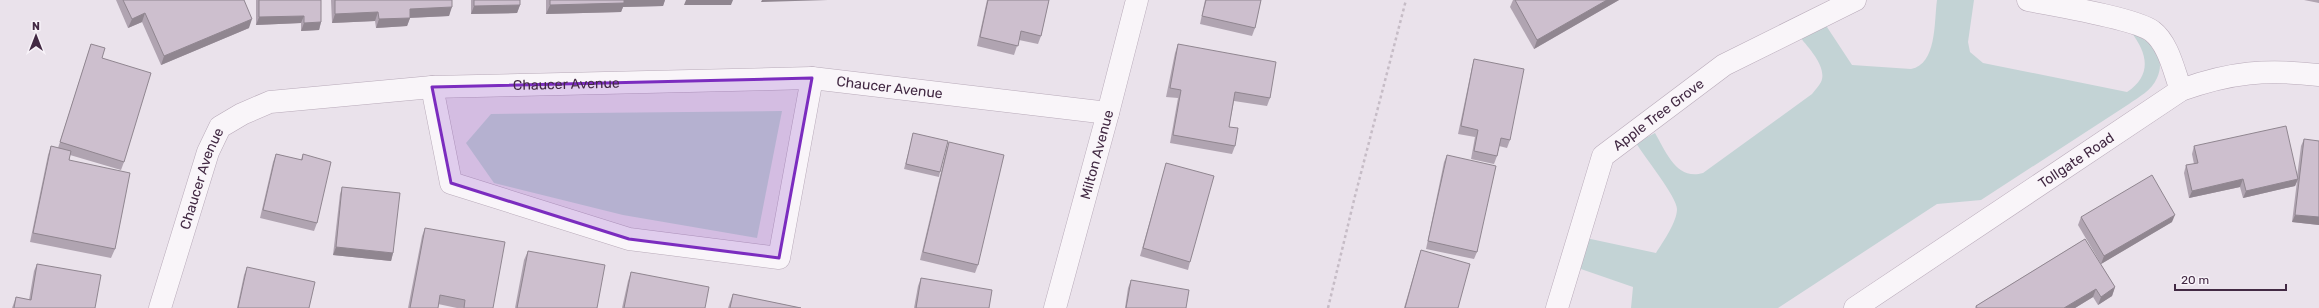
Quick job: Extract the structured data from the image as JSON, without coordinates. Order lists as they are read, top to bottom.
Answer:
{
  "streets": {
    "street": [
      "Chaucer Avenue",
      "Apple Tree Grove",
      "Milton Avenue",
      "Tollgate Road"
    ]
  },
  "crossings": [
    ["Chaucer Avenue", "Milton Avenue"]
  ],
  "scale_bar": "20 m",
  "north": "top"
}
